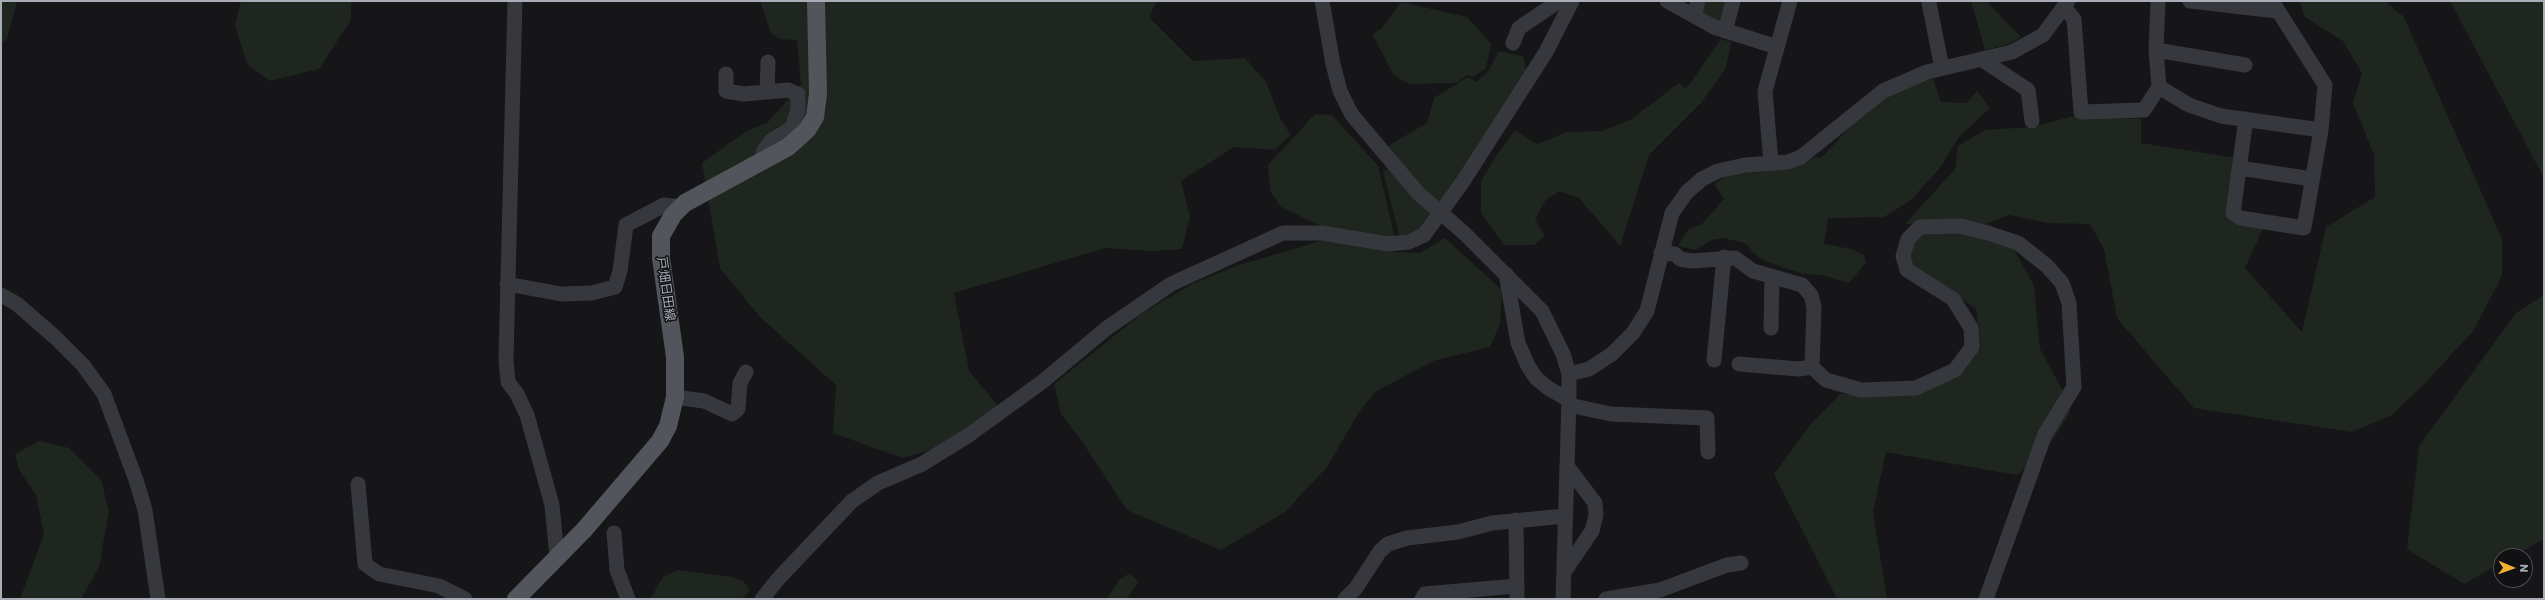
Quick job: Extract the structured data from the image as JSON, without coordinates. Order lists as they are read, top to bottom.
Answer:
{
  "streets": {
    "main road": ["戸畑日田線"]
  },
  "north": "right"
}
